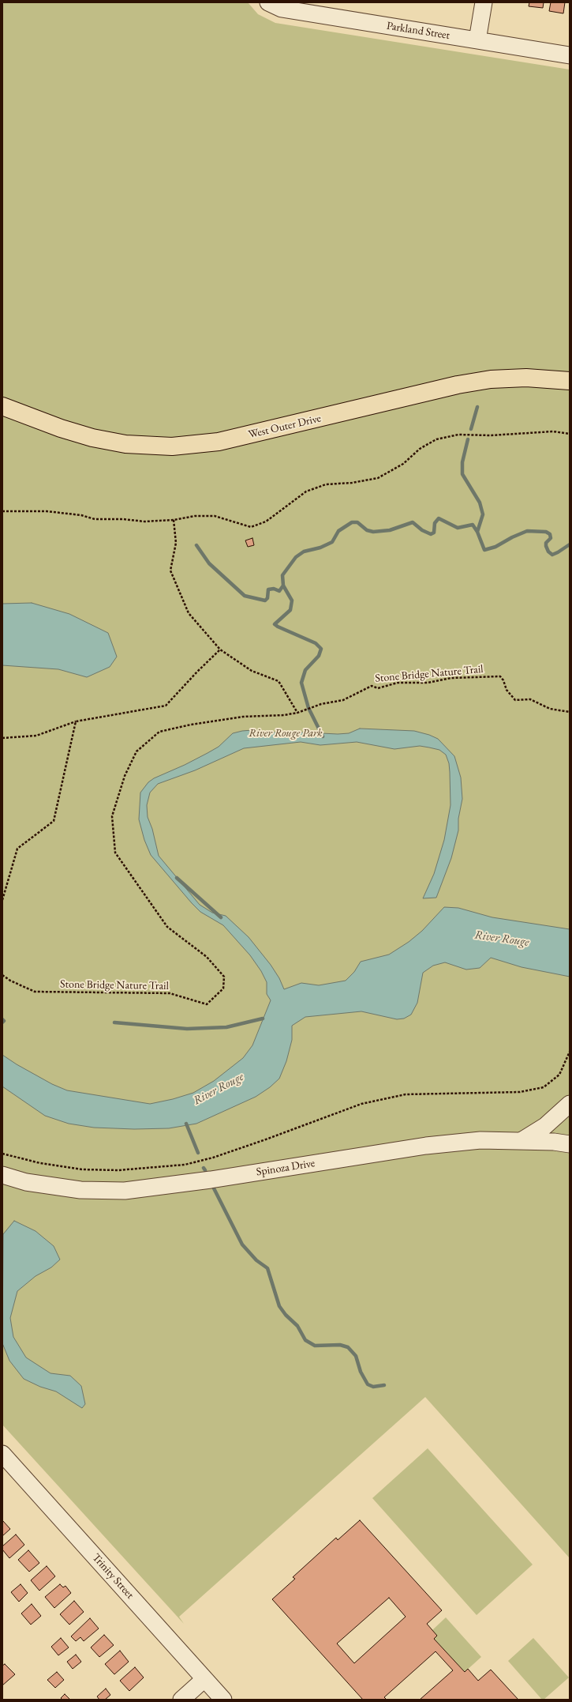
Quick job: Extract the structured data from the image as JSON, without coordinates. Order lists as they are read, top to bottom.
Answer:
{
  "streets": {
    "main road": ["West Outer Drive"],
    "street": ["Parkland Street", "Spinoza Drive", "Trinity Street"],
    "path": ["Stone Bridge Nature Trail"]
  },
  "water": ["River Rouge"],
  "parks": ["River Rouge Park"]
}
